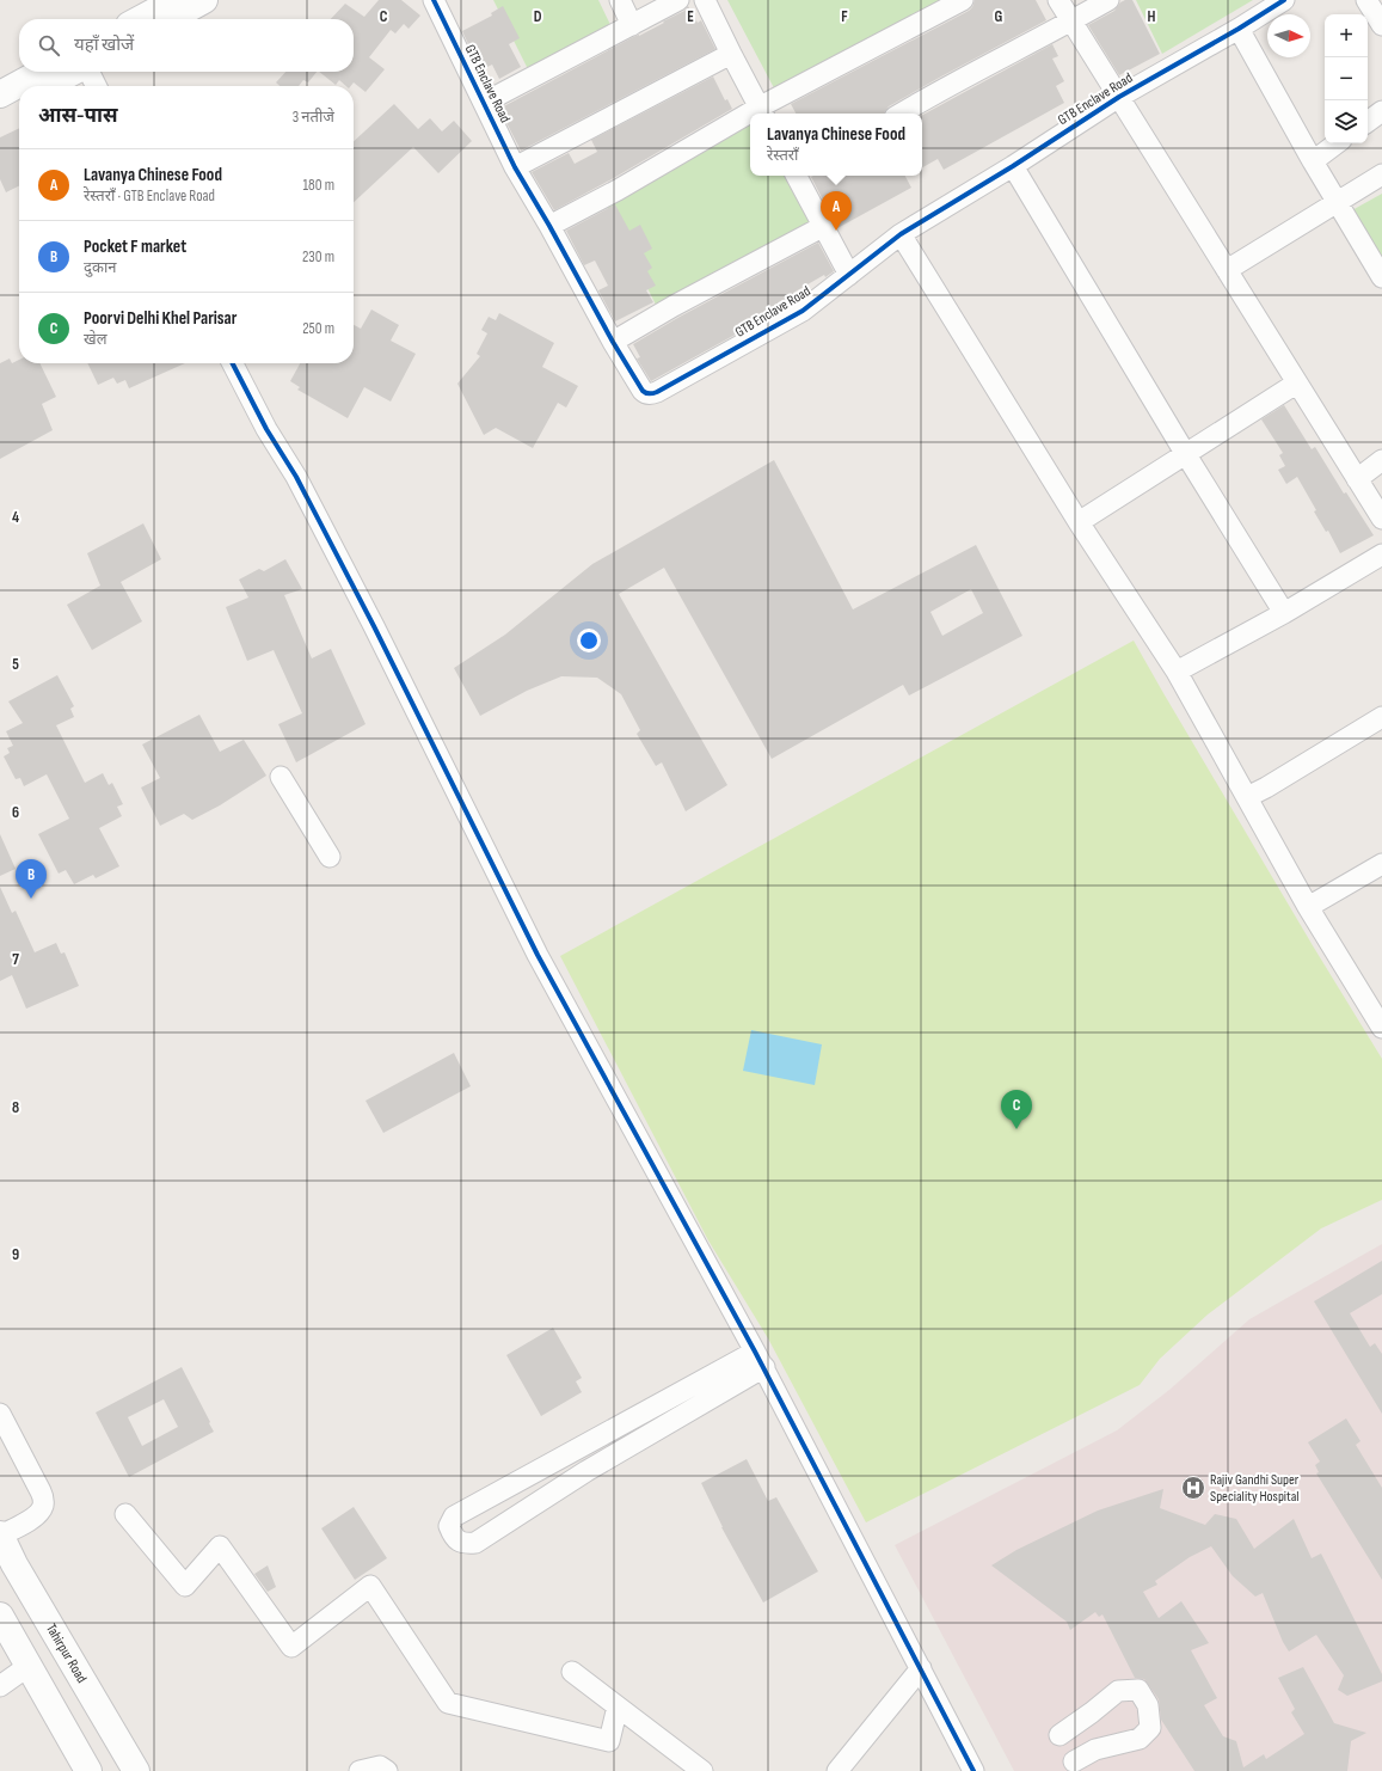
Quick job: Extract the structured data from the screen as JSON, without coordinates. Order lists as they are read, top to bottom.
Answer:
{
  "streets": {
    "main road": ["Tahirpur Road"],
    "street": ["GTB Enclave Road"]
  },
  "places": {
    "hospital": ["Rajiv Gandhi Super Speciality Hospital"]
  },
  "north": "right",
  "page": {
    "map_buttons": ["+", "−"],
    "search": "यहाँ खोजें",
    "heading": ["आस-पास", "3 नतीजे"],
    "popup": ["Lavanya Chinese Food", "रेस्तराँ"],
    "list": [
      {
        "mark": "A",
        "name": "Lavanya Chinese Food",
        "note": "रेस्तराँ · GTB Enclave Road",
        "value": "180 m"
      },
      {
        "mark": "B",
        "name": "Pocket F market",
        "note": "दुकान",
        "value": "230 m"
      },
      {
        "mark": "C",
        "name": "Poorvi Delhi Khel Parisar",
        "note": "खेल",
        "value": "250 m"
      }
    ],
    "pins": ["A", "B", "C"]
  },
  "grid": {
    "columns": [
      "C",
      "D",
      "E",
      "F",
      "G",
      "H"
    ],
    "rows": [
      "4",
      "5",
      "6",
      "7",
      "8",
      "9"
    ]
  }
}
